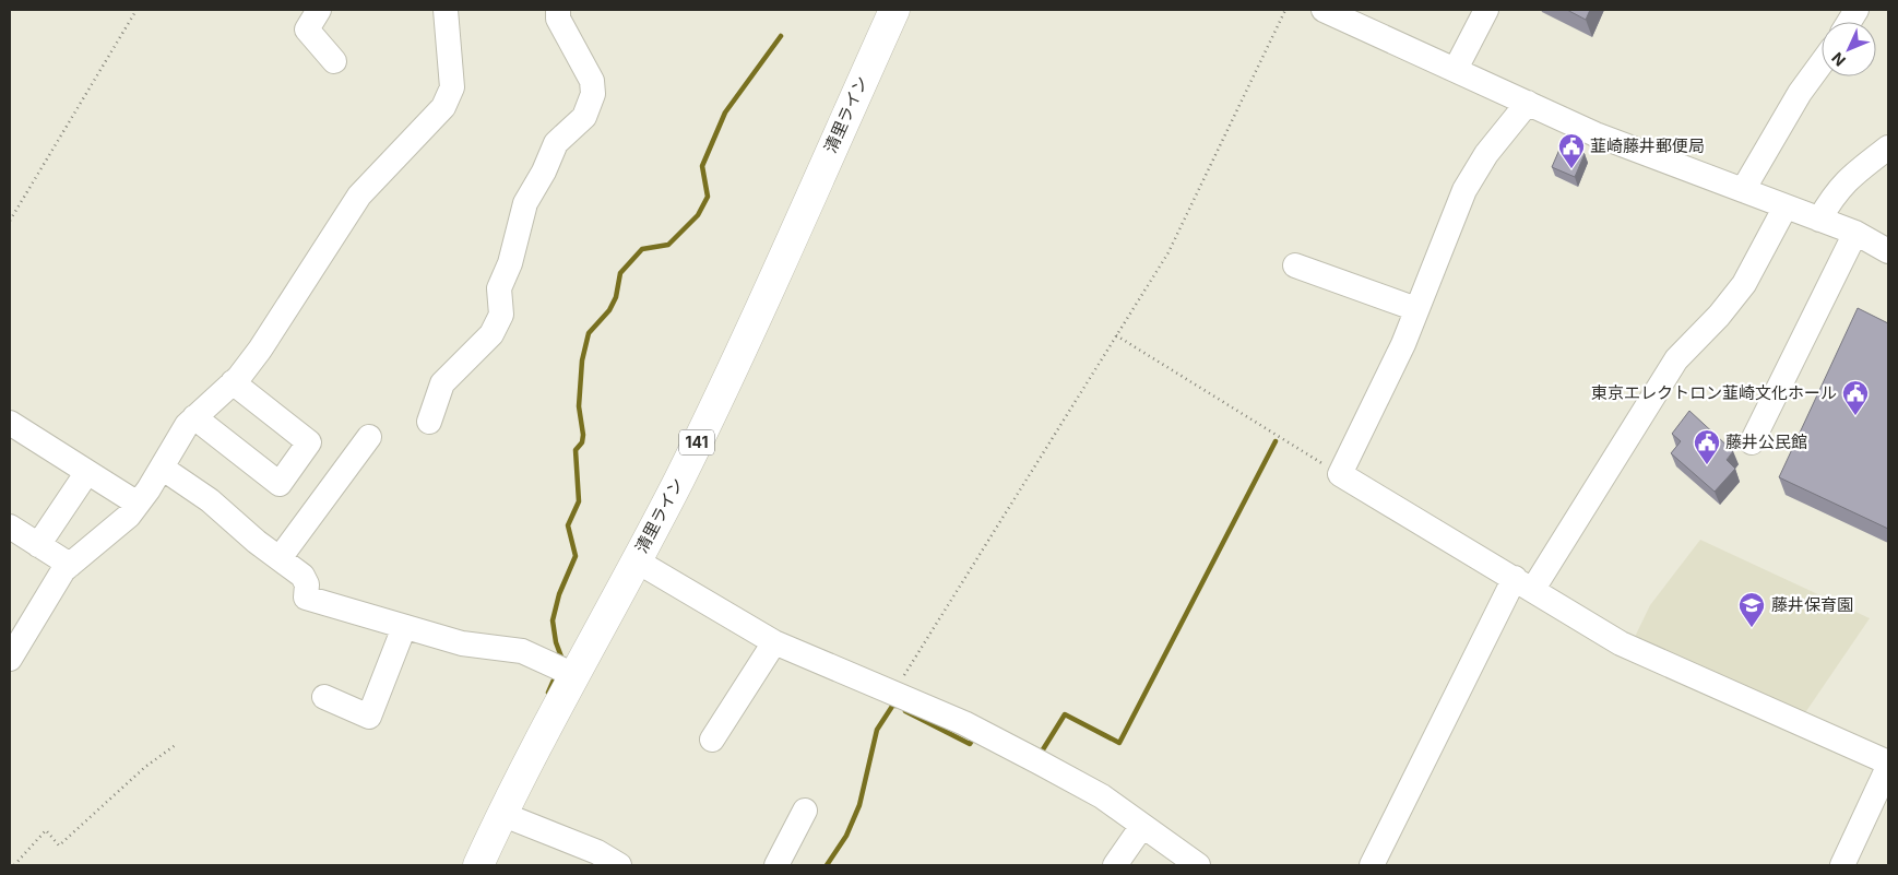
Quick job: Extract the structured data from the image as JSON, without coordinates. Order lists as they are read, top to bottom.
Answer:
{
  "streets": {
    "highway": ["清里ライン", "141"]
  },
  "places": {
    "public building": ["韮崎藤井郵便局", "東京エレクトロン韮崎文化ホール", "藤井公民館"],
    "school or university": ["藤井保育園"]
  },
  "north": "bottom left"
}
